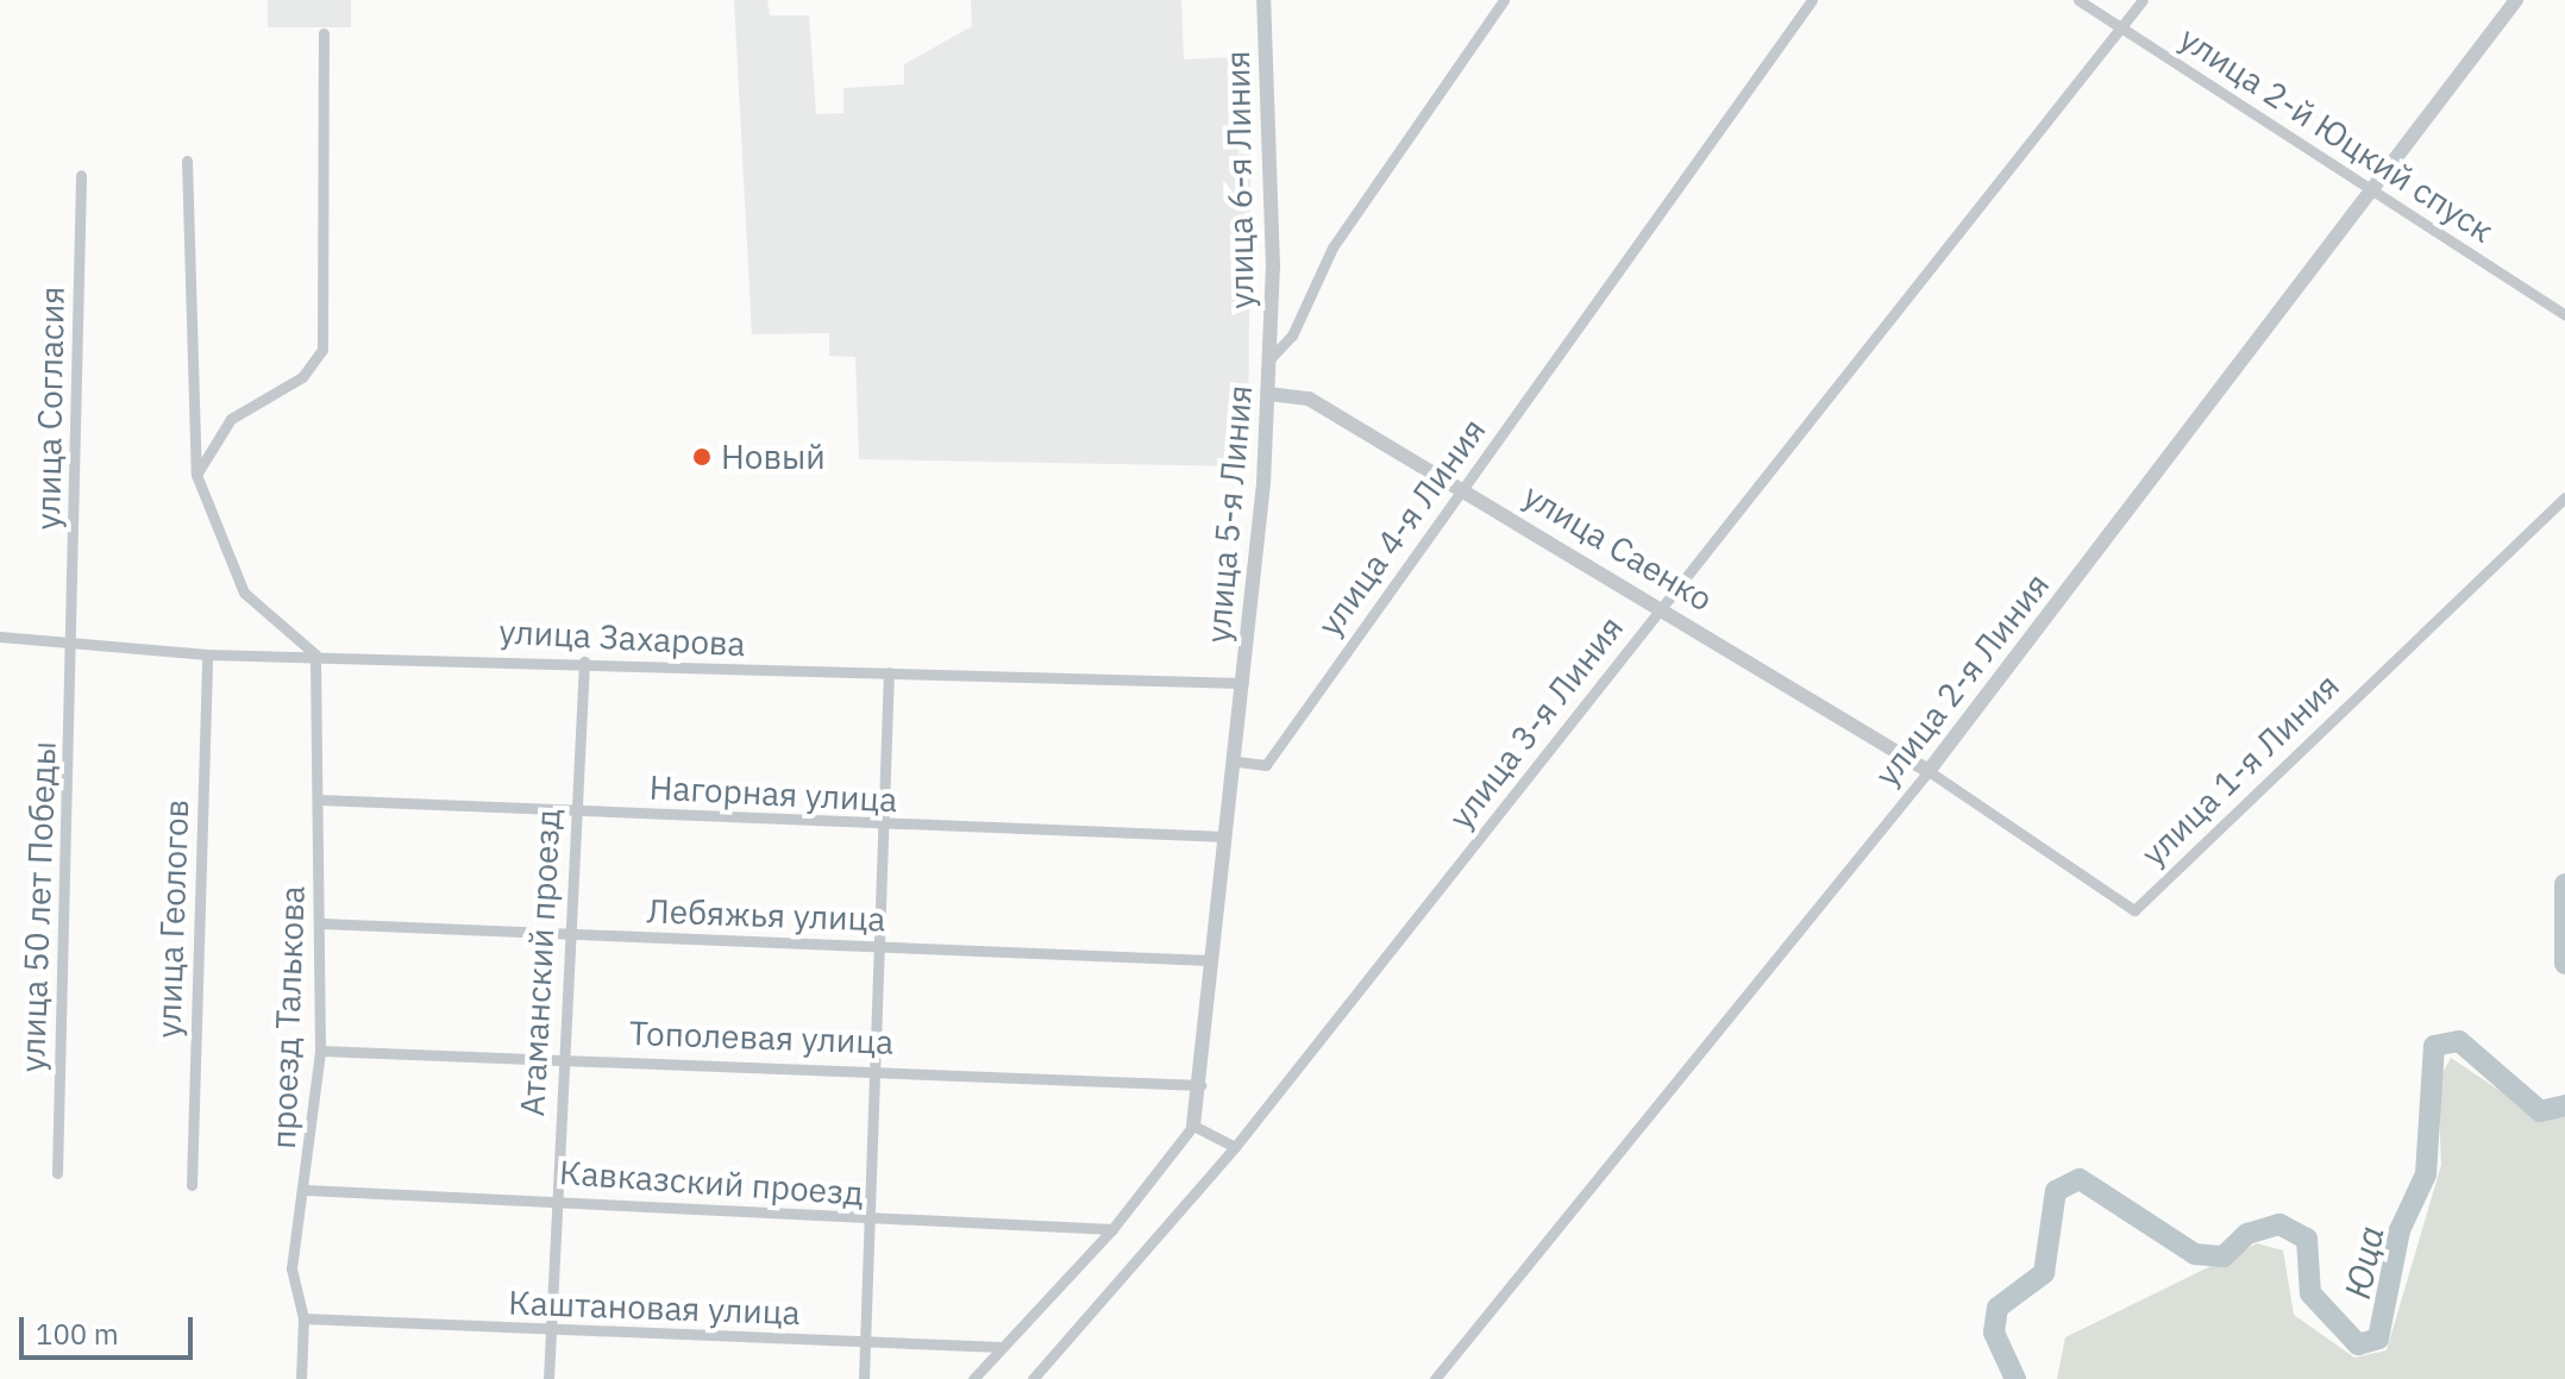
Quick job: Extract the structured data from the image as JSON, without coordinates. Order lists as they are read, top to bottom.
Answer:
{
  "streets": {
    "street": [
      "улица 2-й Юцкий спуск",
      "улица 6-я Линия",
      "улица Согласия",
      "улица 5-я Линия",
      "улица 4-я Линия",
      "улица Саенко",
      "улица Захарова",
      "улица 2-я Линия",
      "улица 3-я Линия",
      "улица 1-я Линия",
      "Нагорная улица",
      "улица 50 лет Победы",
      "Лебяжья улица",
      "улица Геологов",
      "Атаманский проезд",
      "проезд Талькова",
      "Тополевая улица",
      "Кавказский проезд",
      "Каштановая улица"
    ]
  },
  "crossings": [
    ["улица 2-й Юцкий спуск", "улица 2-я Линия"],
    ["улица 2-й Юцкий спуск", "улица 3-я Линия"],
    ["улица 6-я Линия", "улица 5-я Линия"],
    ["улица Согласия", "улица Захарова"],
    ["улица Согласия", "улица 50 лет Победы"],
    ["улица 5-я Линия", "улица 4-я Линия"],
    ["улица 5-я Линия", "улица Саенко"],
    ["улица 5-я Линия", "улица Захарова"],
    ["улица 4-я Линия", "улица Саенко"],
    ["улица Саенко", "улица 2-я Линия"],
    ["улица Саенко", "улица 3-я Линия"],
    ["улица Саенко", "улица 1-я Линия"],
    ["улица Захарова", "улица 50 лет Победы"],
    ["улица Захарова", "улица Геологов"],
    ["улица Захарова", "Атаманский проезд"],
    ["улица Захарова", "проезд Талькова"],
    ["улица 2-я Линия", "улица 1-я Линия"],
    ["Нагорная улица", "Атаманский проезд"],
    ["Нагорная улица", "проезд Талькова"],
    ["Лебяжья улица", "Атаманский проезд"],
    ["Лебяжья улица", "проезд Талькова"],
    ["Атаманский проезд", "Тополевая улица"],
    ["Атаманский проезд", "Кавказский проезд"],
    ["Атаманский проезд", "Каштановая улица"],
    ["проезд Талькова", "Тополевая улица"],
    ["проезд Талькова", "Кавказский проезд"],
    ["проезд Талькова", "Каштановая улица"]
  ],
  "water": ["Юца"],
  "places": ["Новый"],
  "scale_bar": "100 m"
}
